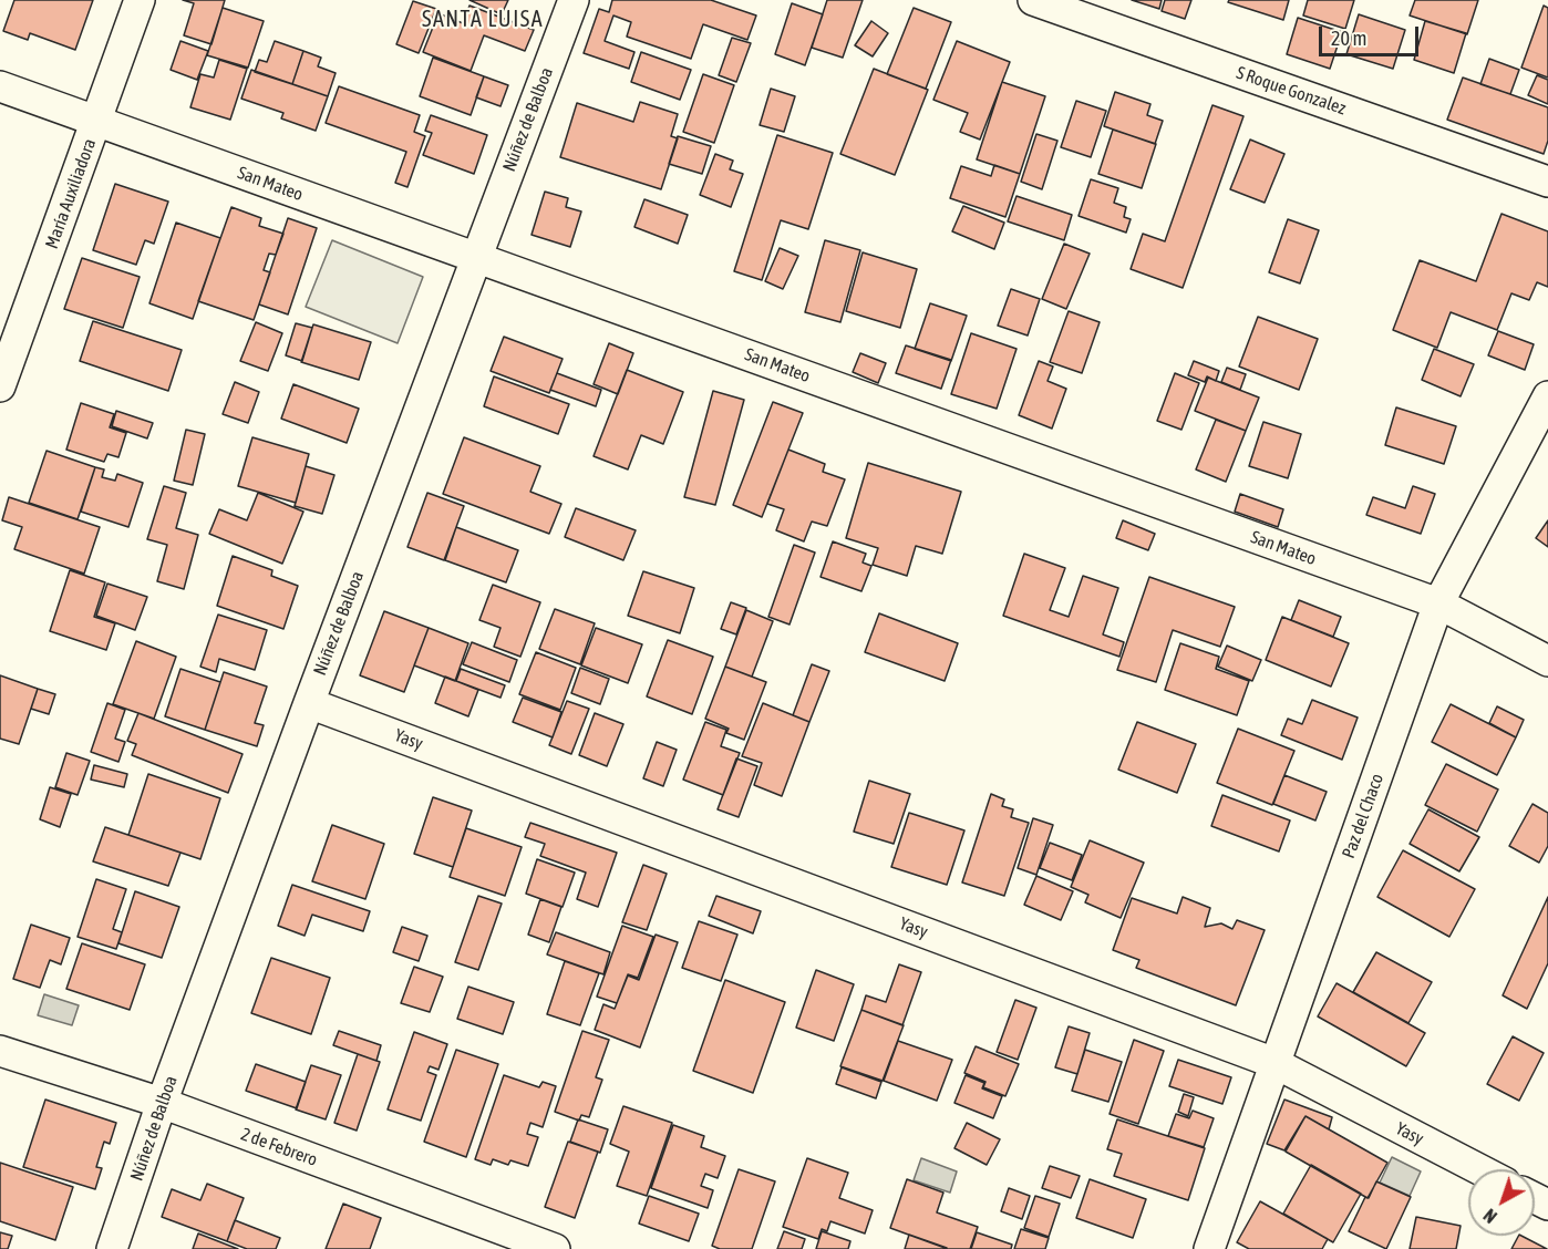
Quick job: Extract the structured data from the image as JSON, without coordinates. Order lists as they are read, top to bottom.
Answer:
{
  "streets": {
    "street": [
      "S Roque Gonzalez",
      "Núñez de Balboa",
      "San Mateo",
      "María Auxiliadora",
      "Yasy",
      "Paz del Chaco",
      "2 de Febrero"
    ]
  },
  "crossings": [
    ["Núñez de Balboa", "San Mateo"],
    ["Núñez de Balboa", "Yasy"],
    ["Núñez de Balboa", "2 de Febrero"],
    ["San Mateo", "María Auxiliadora"],
    ["San Mateo", "Paz del Chaco"],
    ["Yasy", "Paz del Chaco"]
  ],
  "districts": ["SANTA LUISA"],
  "scale_bar": "20 m",
  "north": "bottom left"
}
